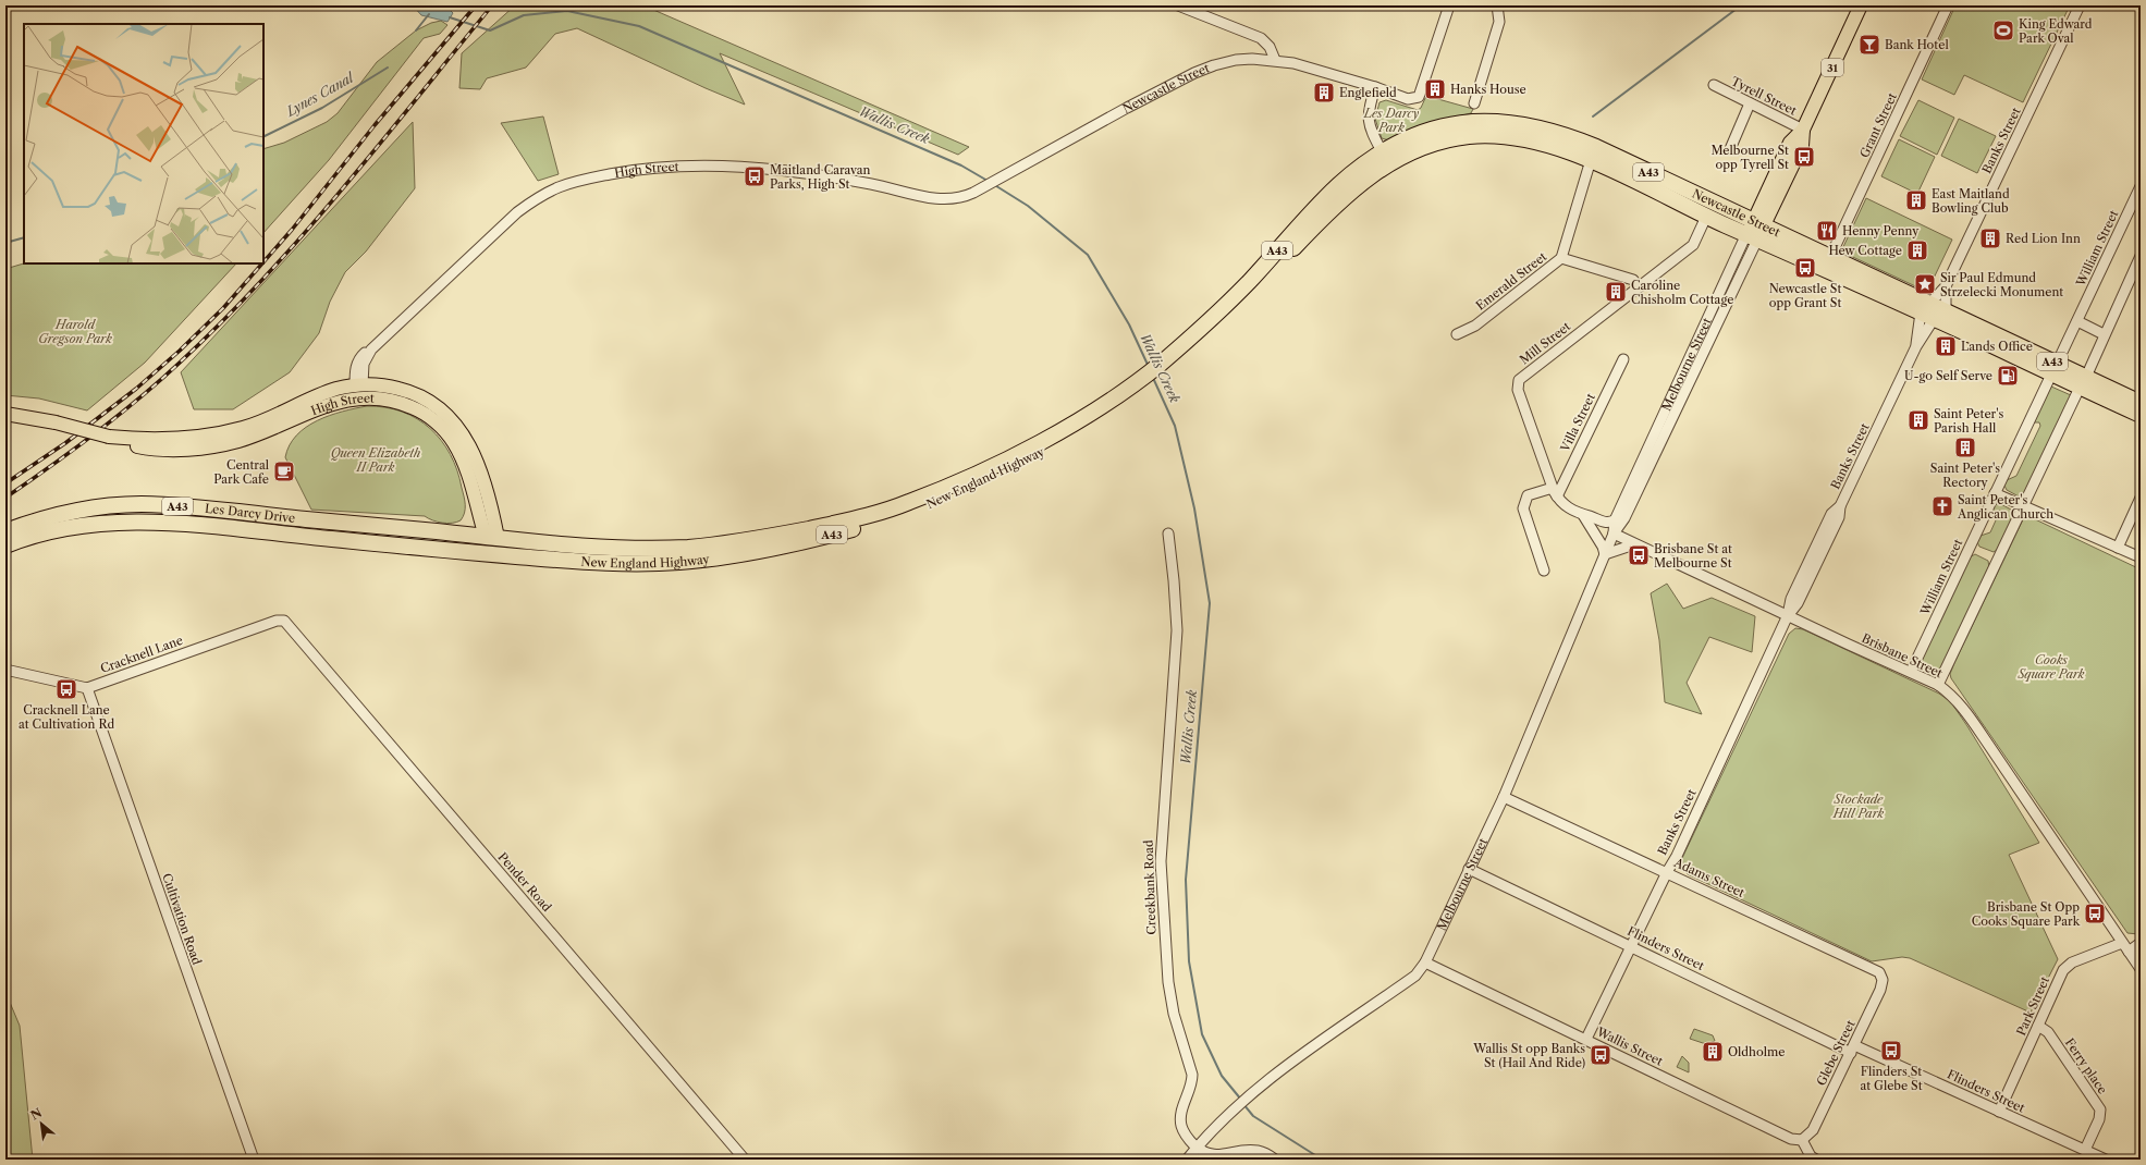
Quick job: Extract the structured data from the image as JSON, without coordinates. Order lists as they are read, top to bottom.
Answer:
{
  "streets": {
    "highway": [
      "Newcastle Street",
      "High Street",
      "A43",
      "New England Highway",
      "Les Darcy Drive"
    ],
    "main road": ["31", "Melbourne Street"],
    "street": [
      "Tyrell Street",
      "Grant Street",
      "Banks Street",
      "William Street",
      "Emerald Street",
      "Mill Street",
      "Villa Street",
      "Cracknell Lane",
      "Brisbane Street",
      "Adams Street",
      "Pender Road",
      "Creekbank Road",
      "Cultivation Road",
      "Flinders Street",
      "Park Street",
      "Wallis Street",
      "Glebe Street",
      "Ferry place"
    ]
  },
  "crossings": [
    ["Newcastle Street", "Grant Street"],
    ["Newcastle Street", "Banks Street"],
    ["Newcastle Street", "High Street"],
    ["Newcastle Street", "William Street"],
    ["Newcastle Street", "Emerald Street"],
    ["Newcastle Street", "Mill Street"],
    ["Newcastle Street", "Melbourne Street"],
    ["Newcastle Street", "New England Highway"],
    ["Tyrell Street", "Melbourne Street"],
    ["Banks Street", "Brisbane Street"],
    ["Banks Street", "Adams Street"],
    ["Banks Street", "Flinders Street"],
    ["Banks Street", "Wallis Street"],
    ["High Street", "New England Highway"],
    ["High Street", "Les Darcy Drive"],
    ["William Street", "Brisbane Street"],
    ["Mill Street", "Villa Street"],
    ["Melbourne Street", "Brisbane Street"],
    ["Melbourne Street", "Adams Street"],
    ["Melbourne Street", "Creekbank Road"],
    ["Melbourne Street", "Flinders Street"],
    ["Melbourne Street", "Wallis Street"],
    ["New England Highway", "Les Darcy Drive"],
    ["Cracknell Lane", "Pender Road"],
    ["Cracknell Lane", "Cultivation Road"],
    ["Brisbane Street", "Park Street"],
    ["Adams Street", "Glebe Street"],
    ["Flinders Street", "Park Street"],
    ["Flinders Street", "Glebe Street"],
    ["Flinders Street", "Ferry place"],
    ["Park Street", "Ferry place"],
    ["Wallis Street", "Glebe Street"]
  ],
  "water": ["Lynes Canal", "Wallis Creek"],
  "parks": [
    "Les Darcy Park",
    "Harold Gregson Park",
    "Queen Elizabeth II Park",
    "Cooks Square Park",
    "Stockade Hill Park"
  ],
  "places": {
    "sports": ["King Edward Park Oval"],
    "bar": ["Bank Hotel"],
    "building": [
      "Hanks House",
      "Englefield",
      "East Maitland Bowling Club",
      "Red Lion Inn",
      "Hew Cottage",
      "Caroline Chisholm Cottage",
      "Lands Office",
      "Saint Peter's Parish Hall",
      "Saint Peter's Rectory",
      "Oldholme"
    ],
    "bus stop": [
      "Melbourne St opp Tyrell St",
      "Maitland Caravan Parks, High St",
      "Newcastle St opp Grant St",
      "Brisbane St at Melbourne St",
      "Cracknell Lane at Cultivation Rd",
      "Brisbane St Opp Cooks Square Park",
      "Flinders St at Glebe St",
      "Wallis St opp Banks St (Hail And Ride)"
    ],
    "restaurant": ["Henny Penny"],
    "place": ["Sir Paul Edmund Strzelecki Monument"],
    "fuel station": ["U-go Self Serve"],
    "cafe": ["Central Park Cafe"],
    "church": ["Saint Peter's Anglican Church"]
  },
  "north": "top left"
}
